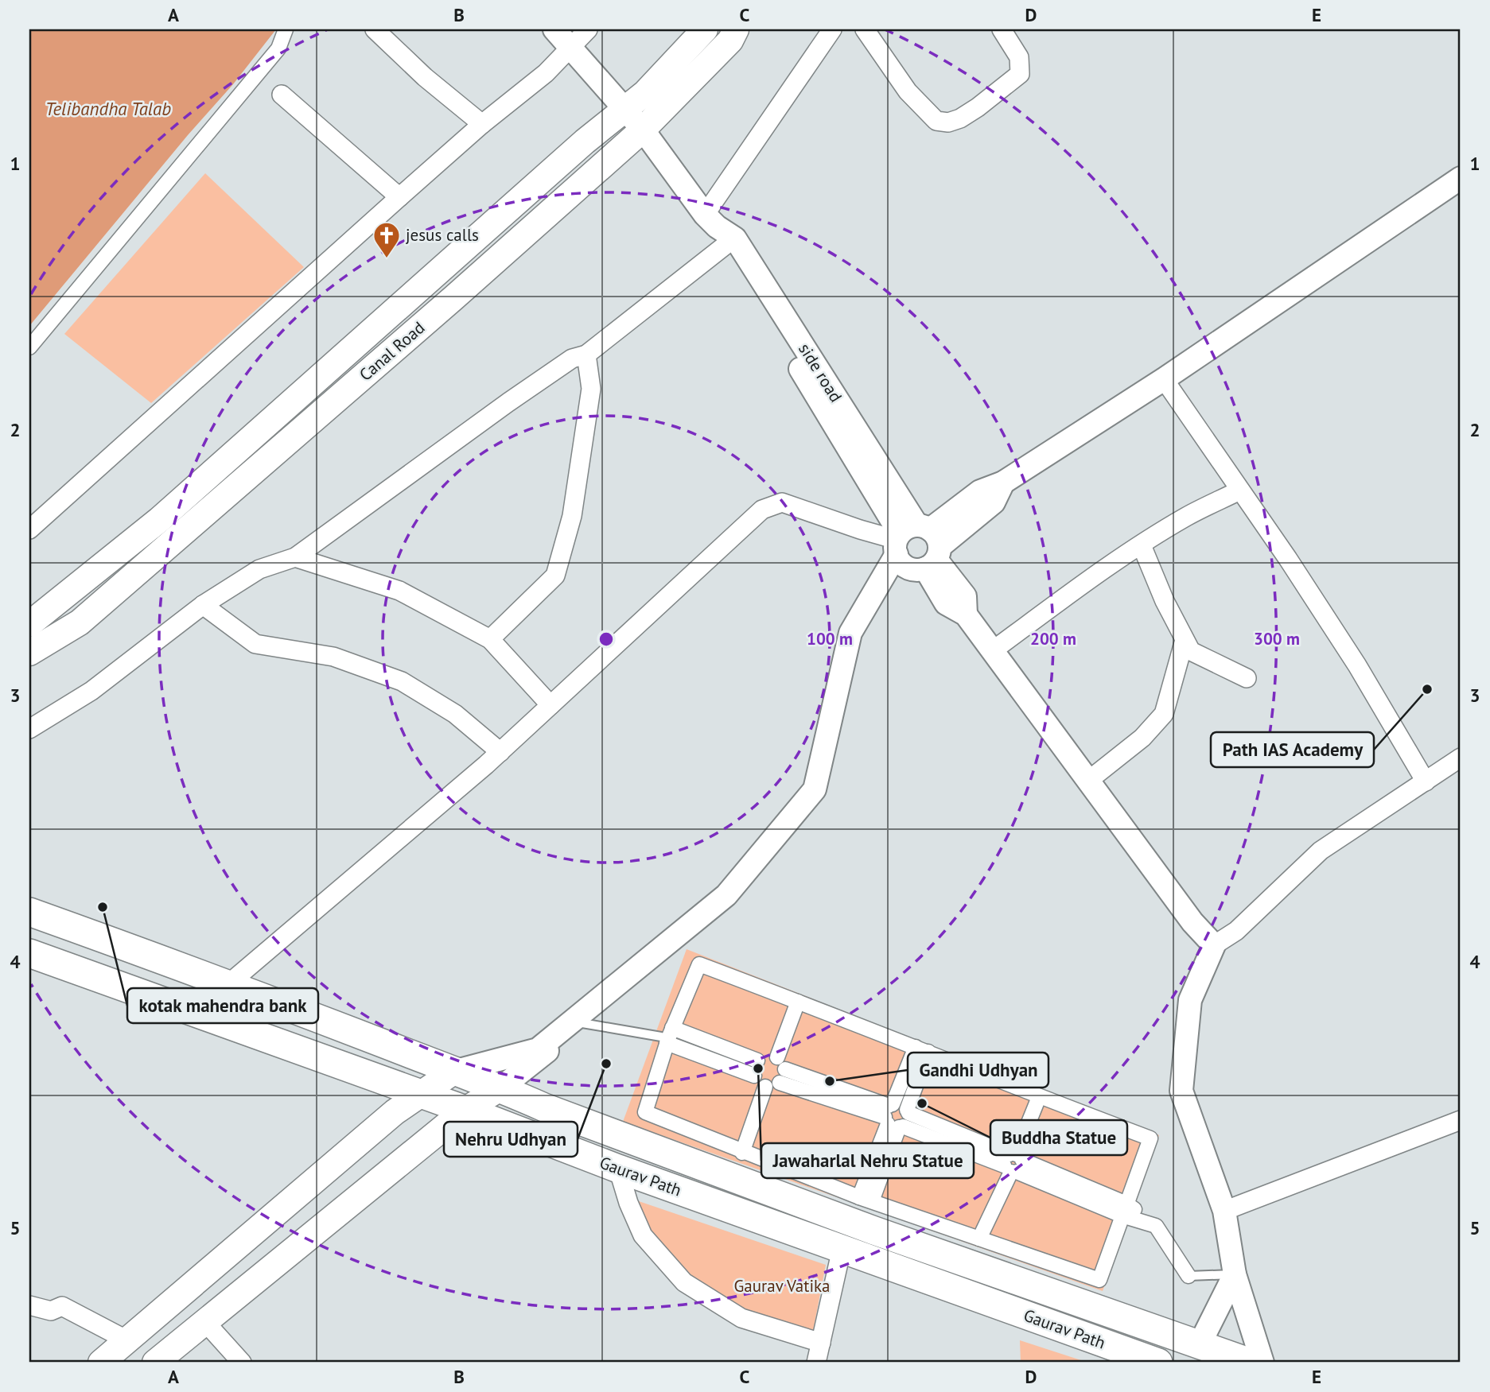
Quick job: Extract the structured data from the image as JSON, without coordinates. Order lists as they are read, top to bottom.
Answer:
{
  "streets": {
    "main road": ["Canal Road", "Gaurav Path"],
    "street": ["side road"]
  },
  "crossings": [
    ["Canal Road", "side road"]
  ],
  "water": ["Telibandha Talab"],
  "parks": ["Gaurav Vatika"],
  "places": {
    "church": ["jesus calls"],
    "other": [
      "Path IAS Academy",
      "kotak mahendra bank",
      "Nehru Udhyan",
      "Jawaharlal Nehru Statue",
      "Gandhi Udhyan",
      "Buddha Statue"
    ]
  },
  "grid": {
    "columns": [
      "A",
      "B",
      "C",
      "D",
      "E"
    ],
    "rows": [
      "1",
      "2",
      "3",
      "4",
      "5"
    ]
  },
  "rings": ["100 m", "200 m", "300 m"]
}
